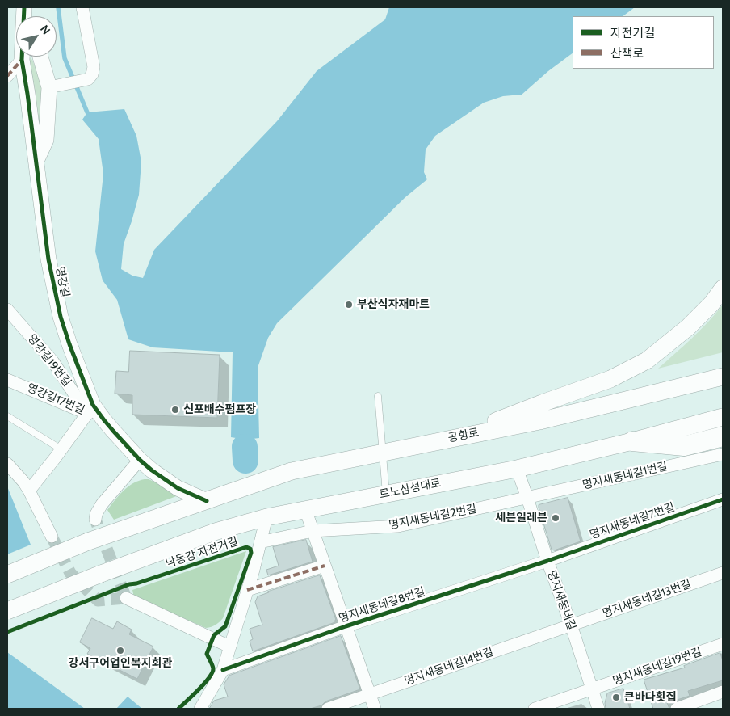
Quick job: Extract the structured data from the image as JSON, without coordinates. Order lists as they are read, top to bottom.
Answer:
{
  "streets": {
    "main road": ["공항로", "르노삼성대로"],
    "street": [
      "영강길",
      "영강길19번길",
      "영강길17번길",
      "명지새동네길1번길",
      "명지새동네길2번길",
      "명지새동네길7번길",
      "명지새동네길13번길",
      "명지새동네길",
      "명지새동네길8번길",
      "명지새동네길14번길",
      "명지새동네길19번길"
    ],
    "cycle path": ["낙동강 자전거길"]
  },
  "crossings": [
    ["영강길", "영강길17번길"],
    ["영강길", "공항로"],
    ["영강길19번길", "영강길17번길"],
    ["명지새동네길1번길", "명지새동네길2번길"],
    ["명지새동네길1번길", "명지새동네길"],
    ["르노삼성대로", "명지새동네길"],
    ["명지새동네길2번길", "명지새동네길"],
    ["명지새동네길7번길", "명지새동네길"],
    ["명지새동네길7번길", "명지새동네길8번길"],
    ["명지새동네길13번길", "명지새동네길"],
    ["명지새동네길13번길", "명지새동네길14번길"],
    ["명지새동네길", "명지새동네길8번길"],
    ["명지새동네길", "명지새동네길14번길"],
    ["명지새동네길", "명지새동네길19번길"]
  ],
  "places": [
    "부산식자재마트",
    "신포배수펌프장",
    "세븐일레븐",
    "강서구어업인복지회관",
    "큰바다횟집"
  ],
  "legend": ["자전거길", "산책로"],
  "north": "top right"
}
